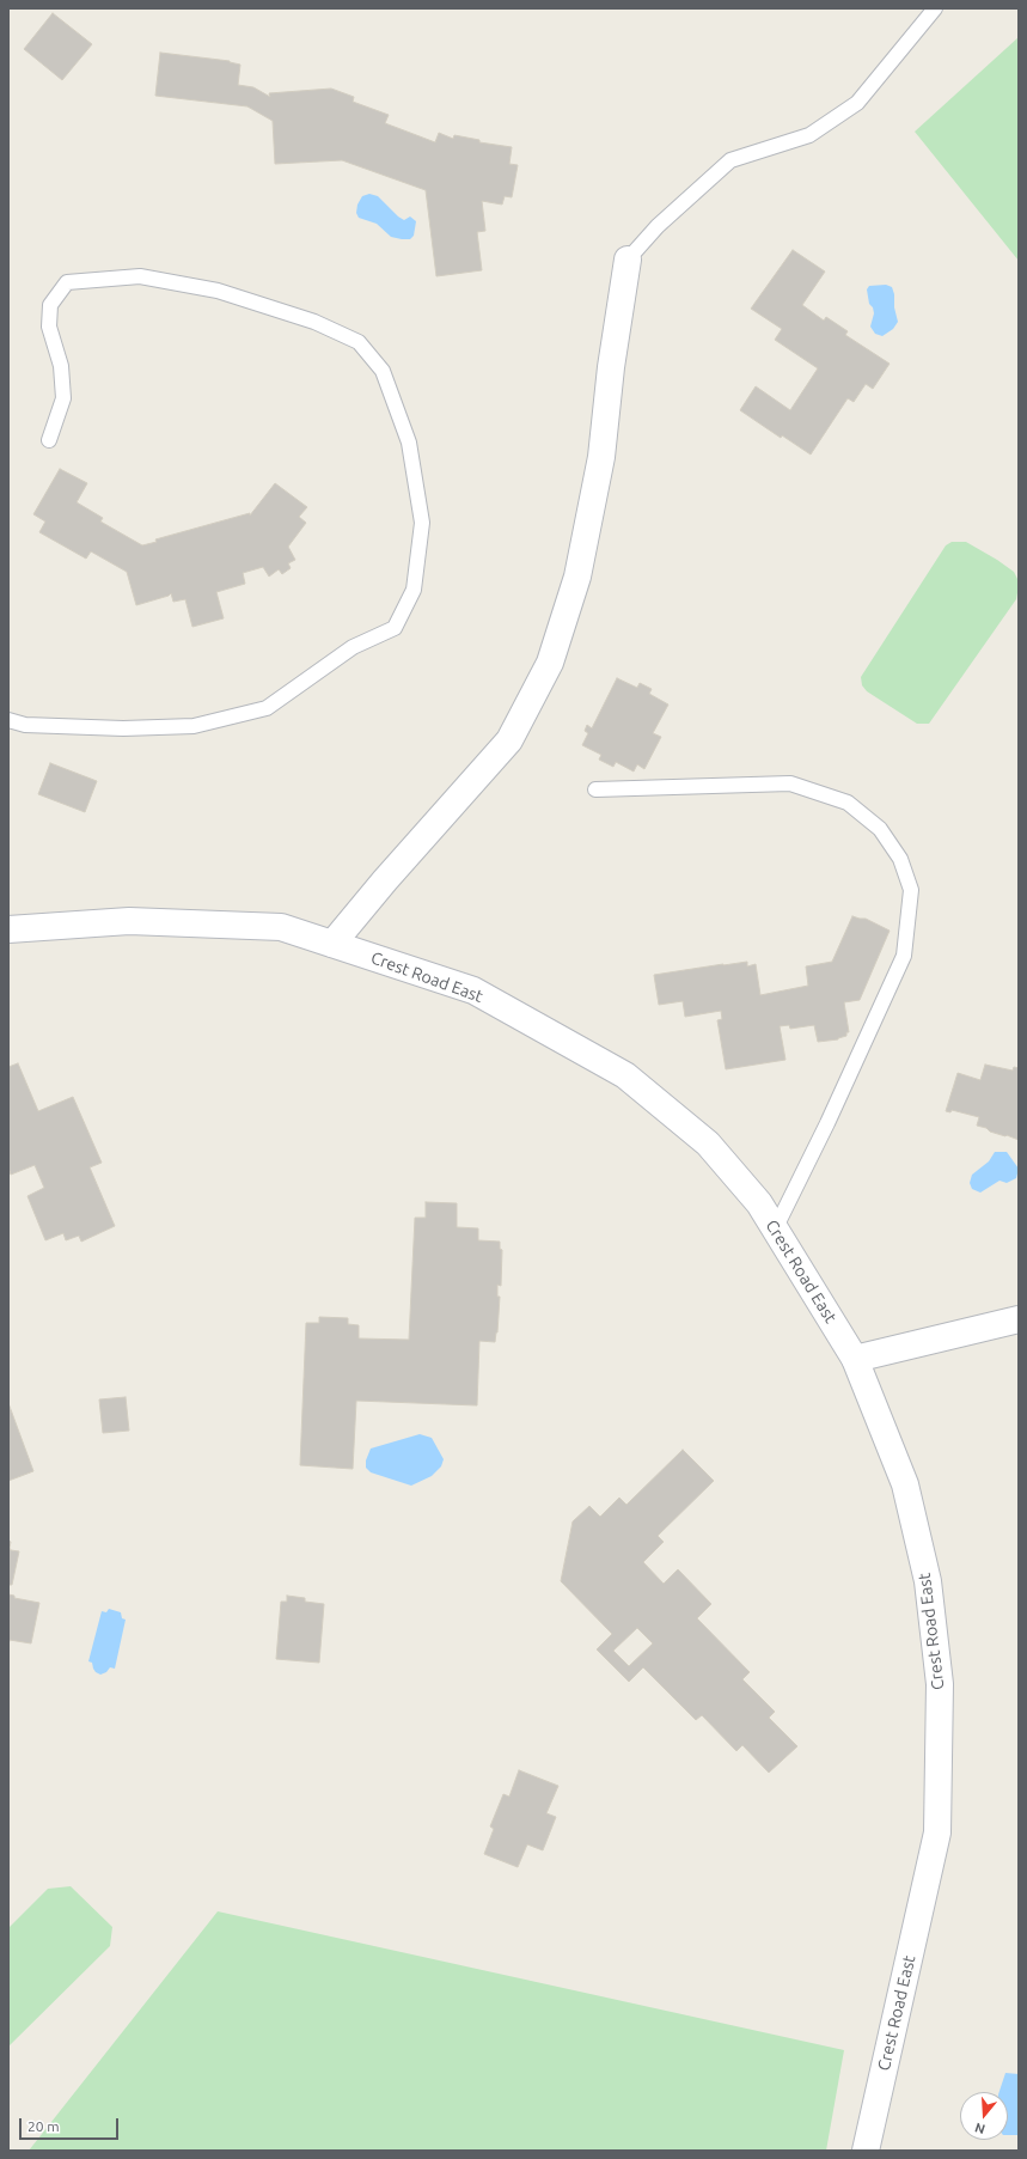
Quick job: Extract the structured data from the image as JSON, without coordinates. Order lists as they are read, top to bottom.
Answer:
{
  "streets": {
    "street": ["Crest Road East"]
  },
  "scale_bar": "20 m",
  "north": "bottom"
}
